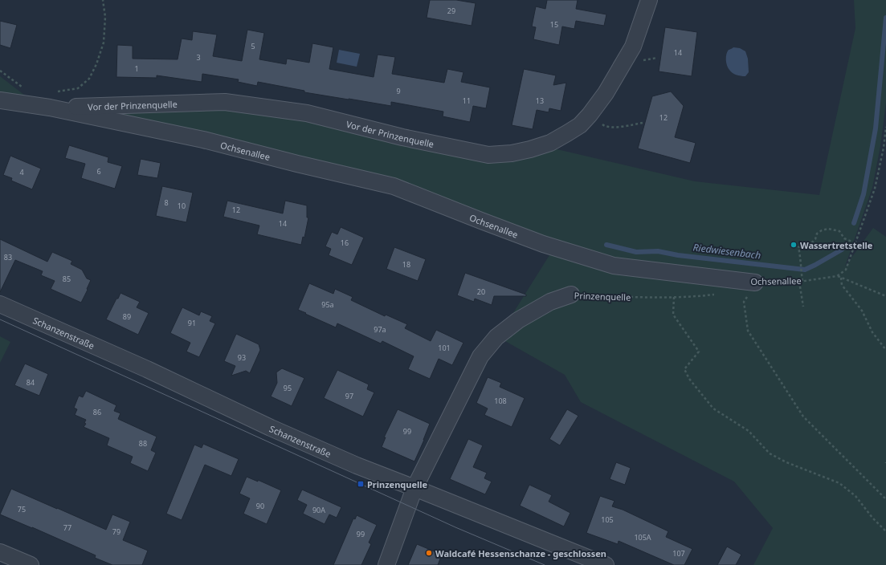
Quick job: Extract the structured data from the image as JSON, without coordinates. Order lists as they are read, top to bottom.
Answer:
{
  "streets": {
    "street": [
      "Vor der Prinzenquelle",
      "Ochsenallee",
      "Prinzenquelle",
      "Schanzenstraße"
    ]
  },
  "crossings": [
    ["Vor der Prinzenquelle", "Ochsenallee"],
    ["Prinzenquelle", "Schanzenstraße"]
  ],
  "water": ["Riedwiesenbach"],
  "places": {
    "other": ["Wassertretstelle", "Waldcafé Hessenschanze - geschlossen"],
    "transit": ["Prinzenquelle"]
  },
  "house_numbers": [
    "29",
    "15",
    "5",
    "14",
    "3",
    "1",
    "9",
    "11",
    "13",
    "12",
    "6",
    "4",
    "8",
    "10",
    "12",
    "14",
    "16",
    "83",
    "18",
    "85",
    "20",
    "95a",
    "89",
    "91",
    "97a",
    "101",
    "93",
    "84",
    "95",
    "97",
    "108",
    "86",
    "99",
    "88",
    "90",
    "75",
    "90A",
    "105",
    "77",
    "79",
    "99",
    "105A",
    "107"
  ]
}
